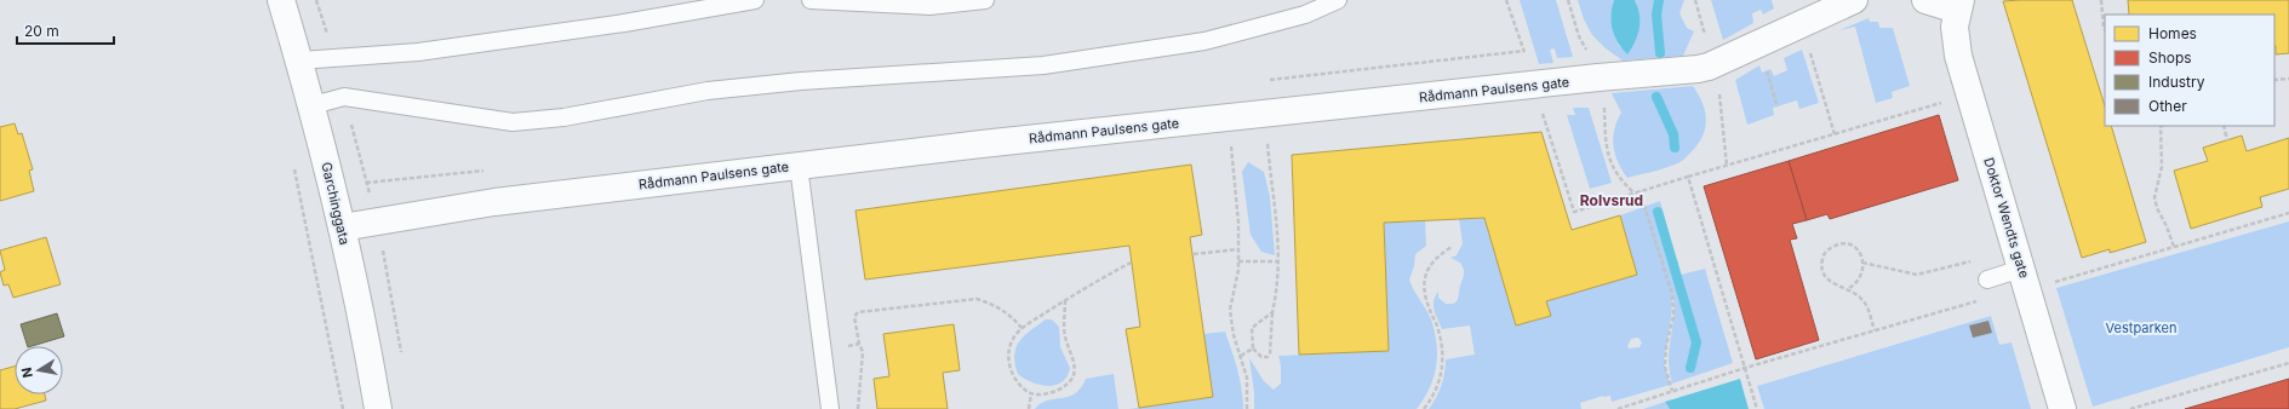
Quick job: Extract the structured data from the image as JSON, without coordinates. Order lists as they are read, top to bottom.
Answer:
{
  "streets": {
    "street": ["Rådmann Paulsens gate", "Garchinggata", "Doktor Wendts gate"]
  },
  "crossings": [
    ["Rådmann Paulsens gate", "Garchinggata"]
  ],
  "districts": ["Rolvsrud"],
  "parks": ["Vestparken"],
  "legend": [
    "Homes",
    "Shops",
    "Industry",
    "Other"
  ],
  "scale_bar": "20 m",
  "north": "left"
}
